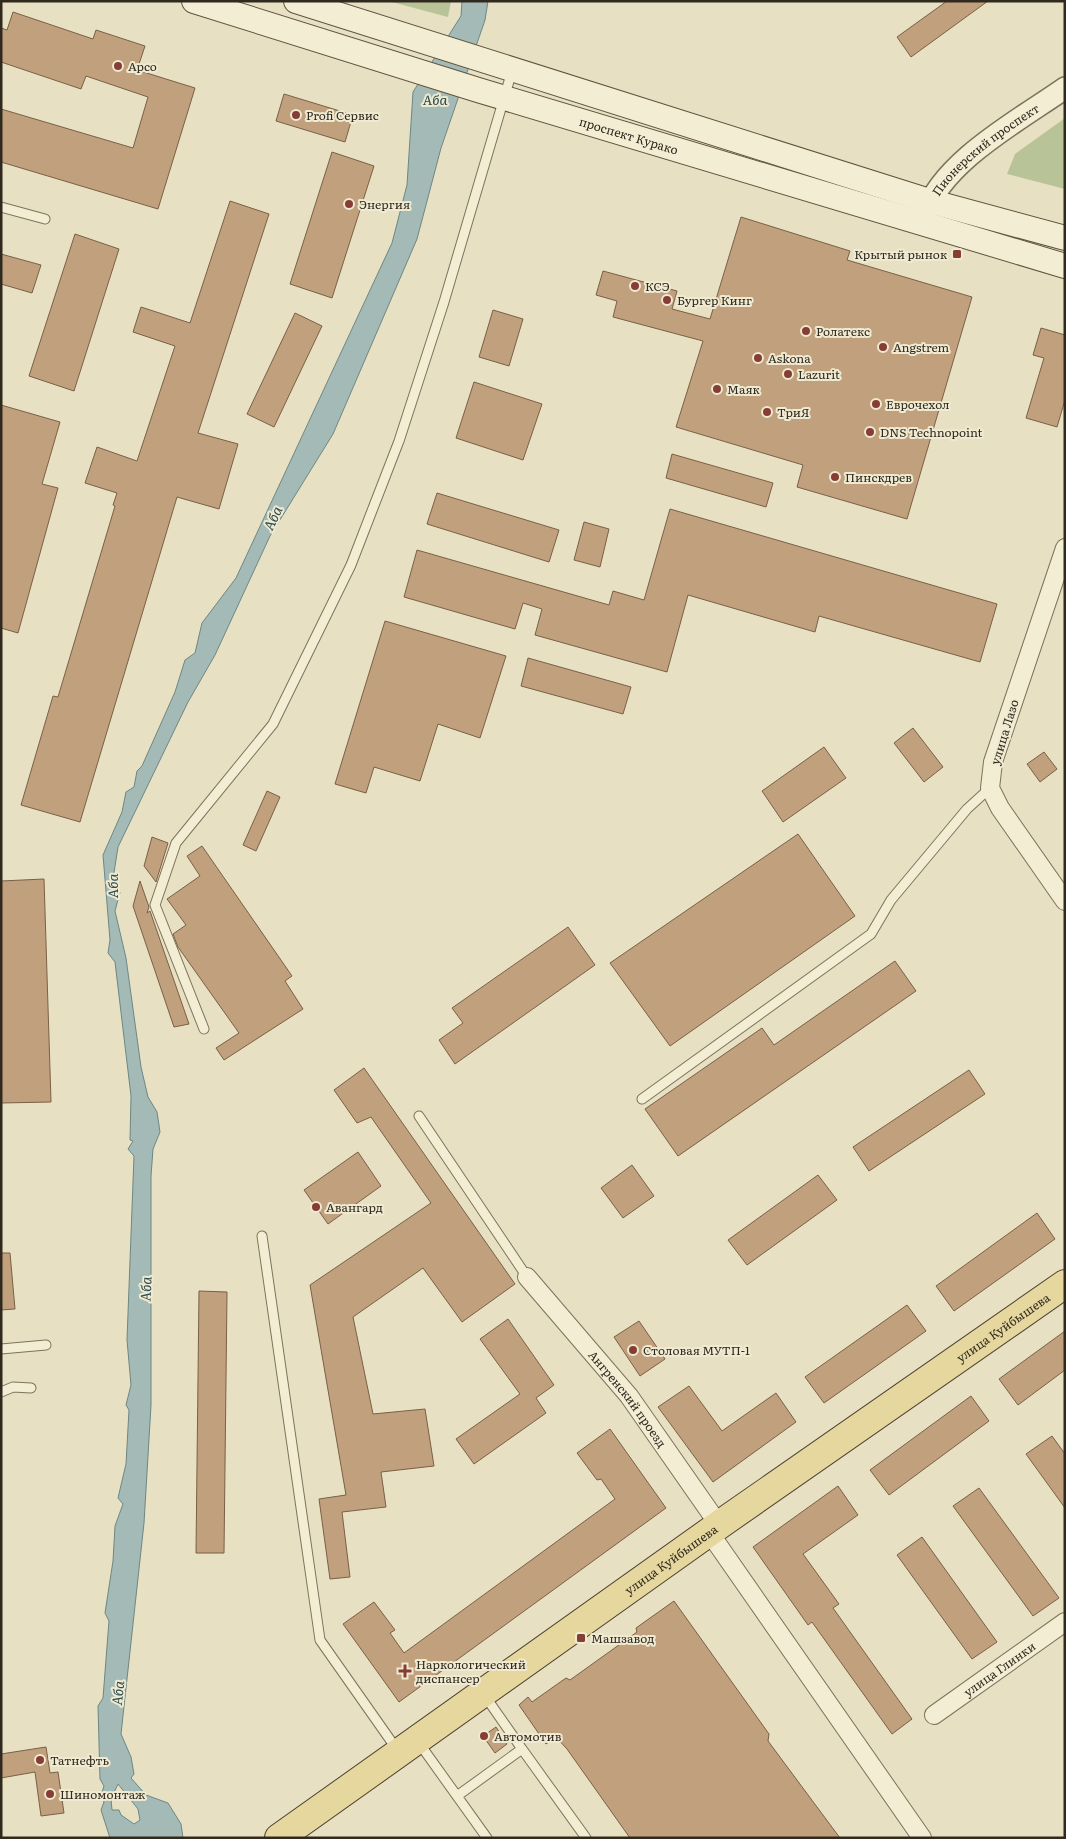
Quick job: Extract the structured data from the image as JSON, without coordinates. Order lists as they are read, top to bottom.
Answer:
{
  "streets": {
    "main road": ["проспект Курако", "улица Куйбышева"],
    "street": [
      "Пионерский проспект",
      "улица Лазо",
      "Ангренский проезд",
      "улица Глинки"
    ]
  },
  "crossings": [
    ["проспект Курако", "Пионерский проспект"],
    ["улица Куйбышева", "Ангренский проезд"]
  ],
  "water": ["Аба"],
  "places": {
    "other": [
      "Арсо",
      "Profi Cервис",
      "Энергия",
      "КСЭ",
      "Бургер Кинг",
      "Ролатекс",
      "Angstrem",
      "Askona",
      "Lazurit",
      "Маяк",
      "Еврочехол",
      "ТриЯ",
      "DNS Technopoint",
      "Пинскдрев",
      "Авангард",
      "Столовая МУТП-1",
      "Автомотив",
      "Татнефть",
      "Шиномонтаж"
    ],
    "transit": ["Крытый рынок", "Машзавод"],
    "health": ["Наркологический диспансер"]
  }
}
